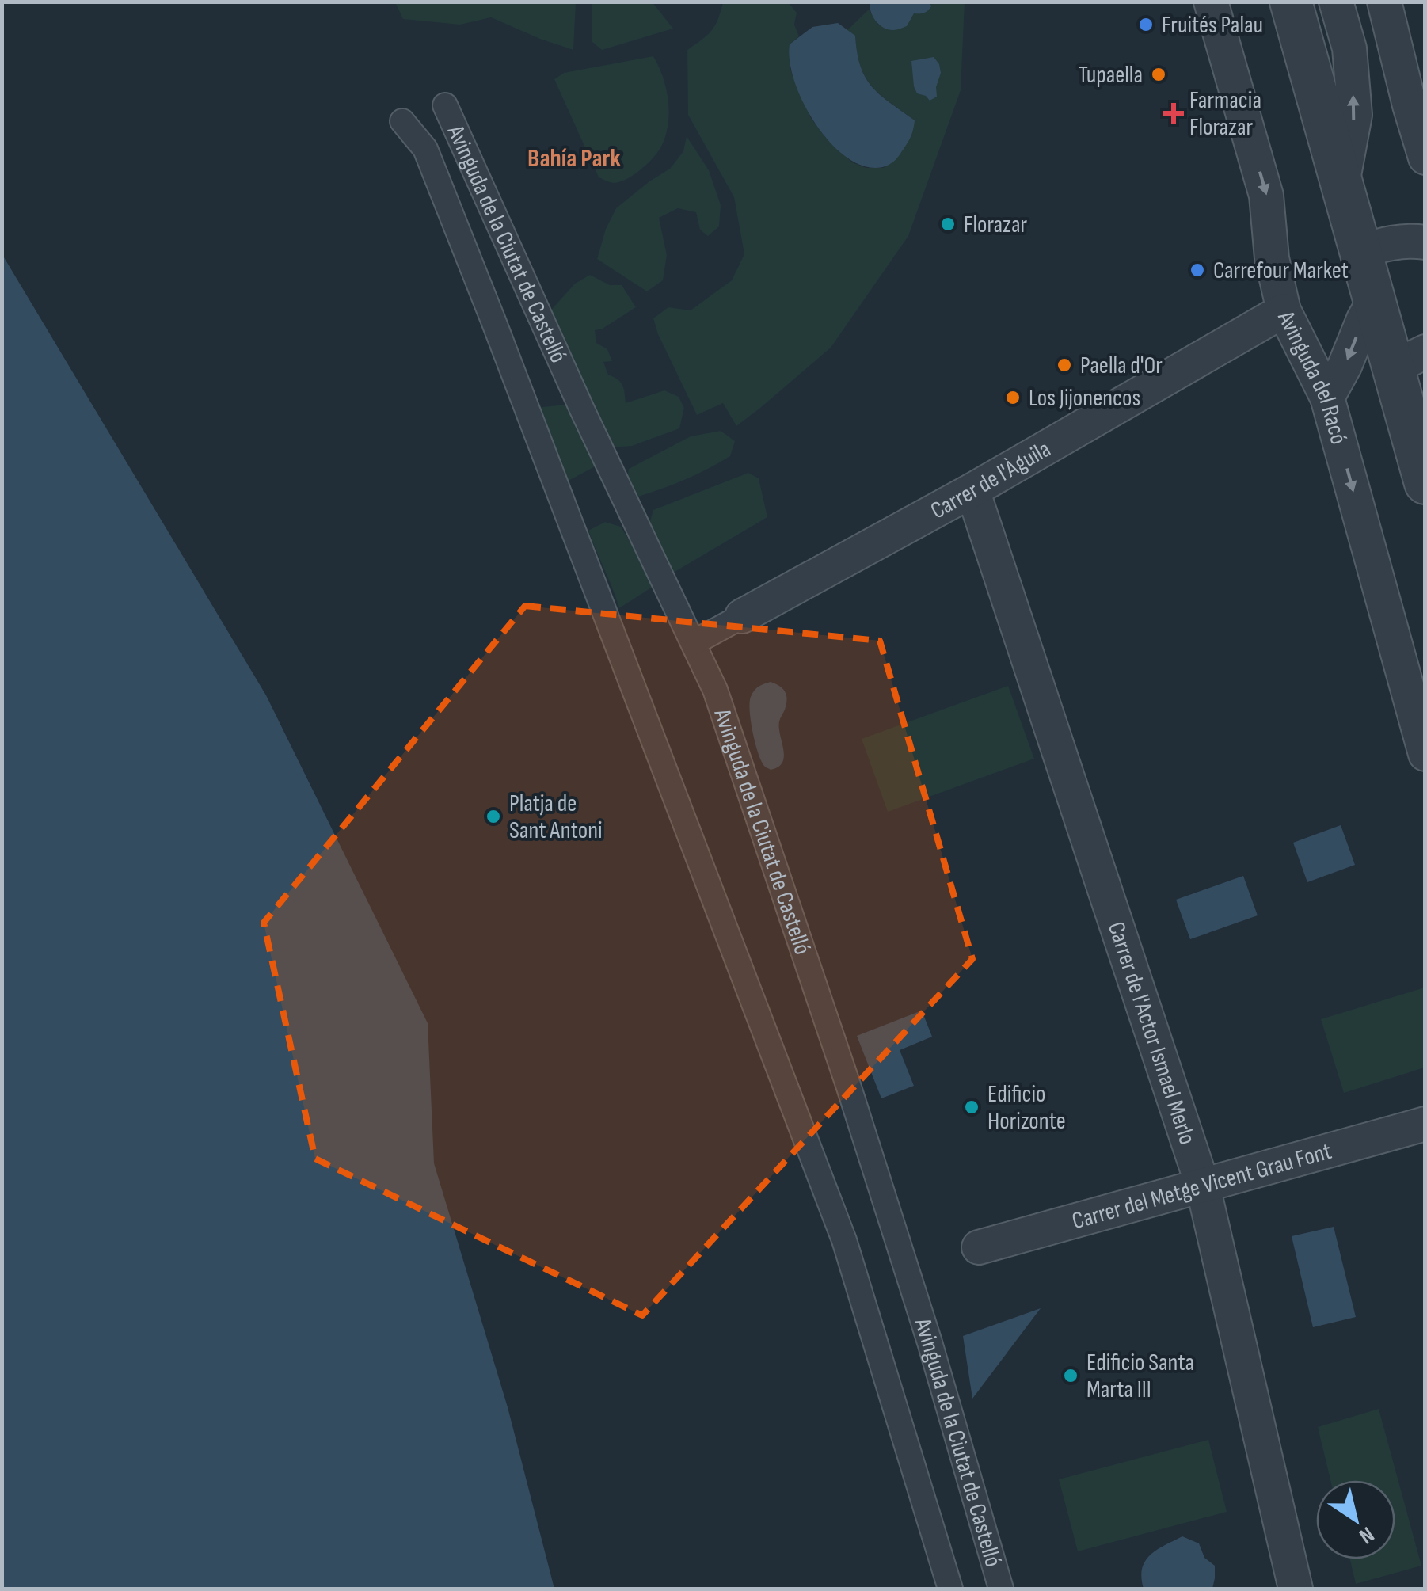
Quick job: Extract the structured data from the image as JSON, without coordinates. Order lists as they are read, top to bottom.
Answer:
{
  "streets": {
    "street": [
      "Avinguda de la Ciutat de Castelló",
      "Avinguda del Racó",
      "Carrer de l'Àguila",
      "Carrer de l'Actor Ismael Merlo",
      "Carrer del Metge Vicent Grau Font"
    ]
  },
  "crossings": [
    ["Avinguda de la Ciutat de Castelló", "Carrer de l'Àguila"],
    ["Avinguda del Racó", "Carrer de l'Àguila"],
    ["Carrer de l'Àguila", "Carrer de l'Actor Ismael Merlo"],
    ["Carrer de l'Actor Ismael Merlo", "Carrer del Metge Vicent Grau Font"]
  ],
  "districts": ["Bahía Park"],
  "places": {
    "other": [
      "Fruités Palau",
      "Tupaella",
      "Florazar",
      "Carrefour Market",
      "Paella d'Or",
      "Los Jijonencos",
      "Platja de Sant Antoni",
      "Edificio Horizonte",
      "Edificio Santa Marta III"
    ],
    "health": ["Farmacia Florazar"]
  },
  "north": "bottom right"
}
